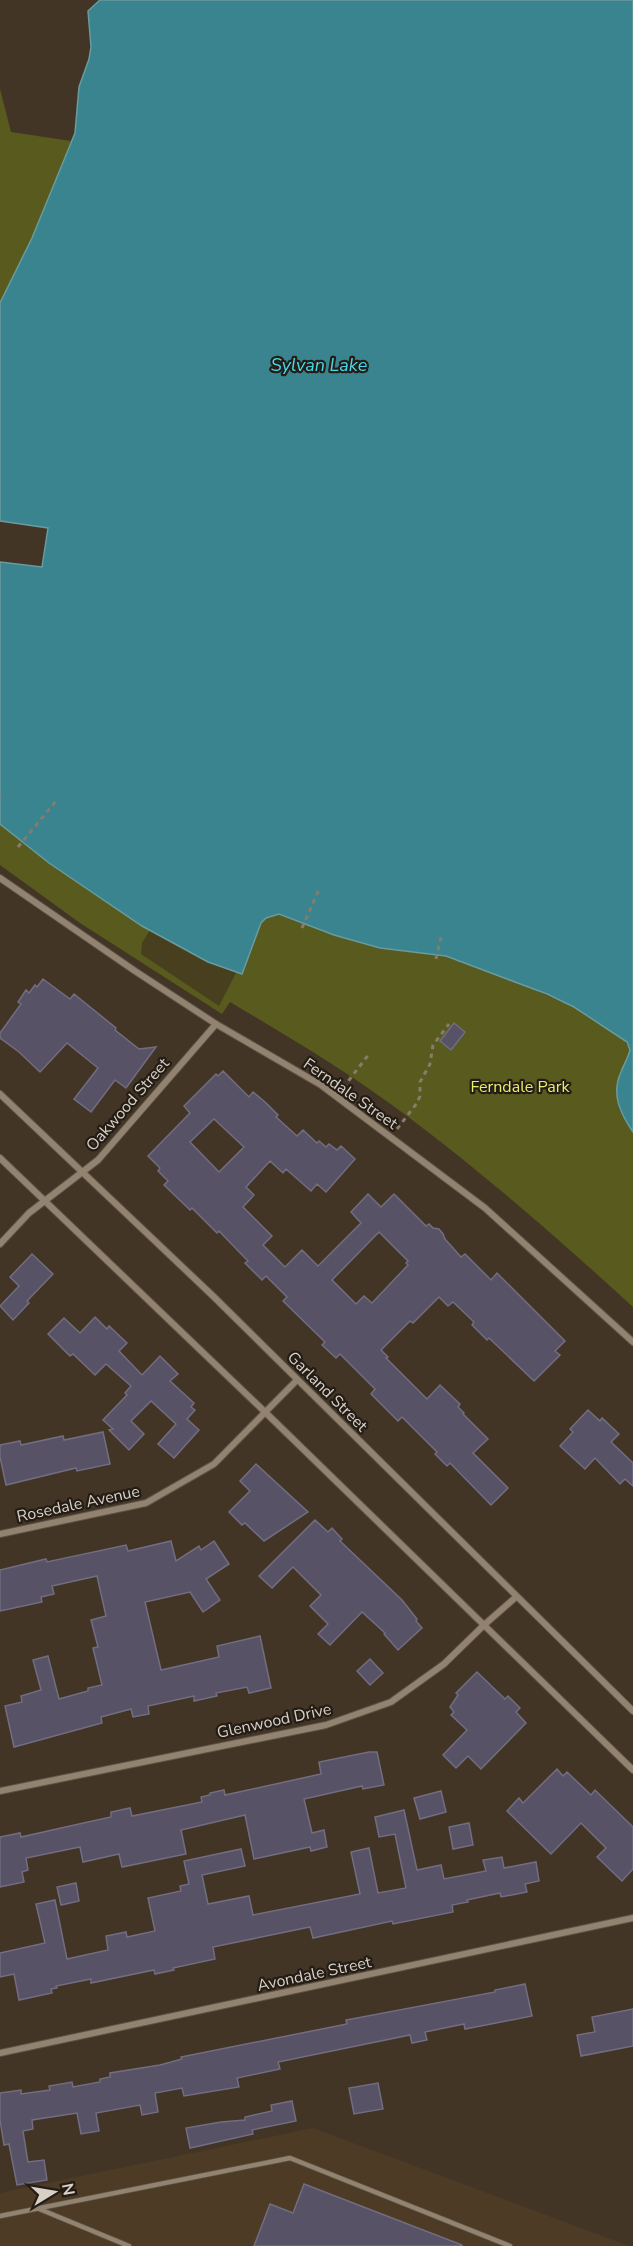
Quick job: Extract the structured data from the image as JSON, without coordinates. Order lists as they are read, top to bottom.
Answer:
{
  "streets": {
    "street": [
      "Ferndale Street",
      "Oakwood Street",
      "Garland Street",
      "Rosedale Avenue",
      "Glenwood Drive",
      "Avondale Street"
    ]
  },
  "crossings": [
    ["Ferndale Street", "Oakwood Street"],
    ["Oakwood Street", "Garland Street"],
    ["Garland Street", "Rosedale Avenue"],
    ["Garland Street", "Glenwood Drive"]
  ],
  "water": ["Sylvan Lake"],
  "parks": ["Ferndale Park"],
  "north": "right"
}
